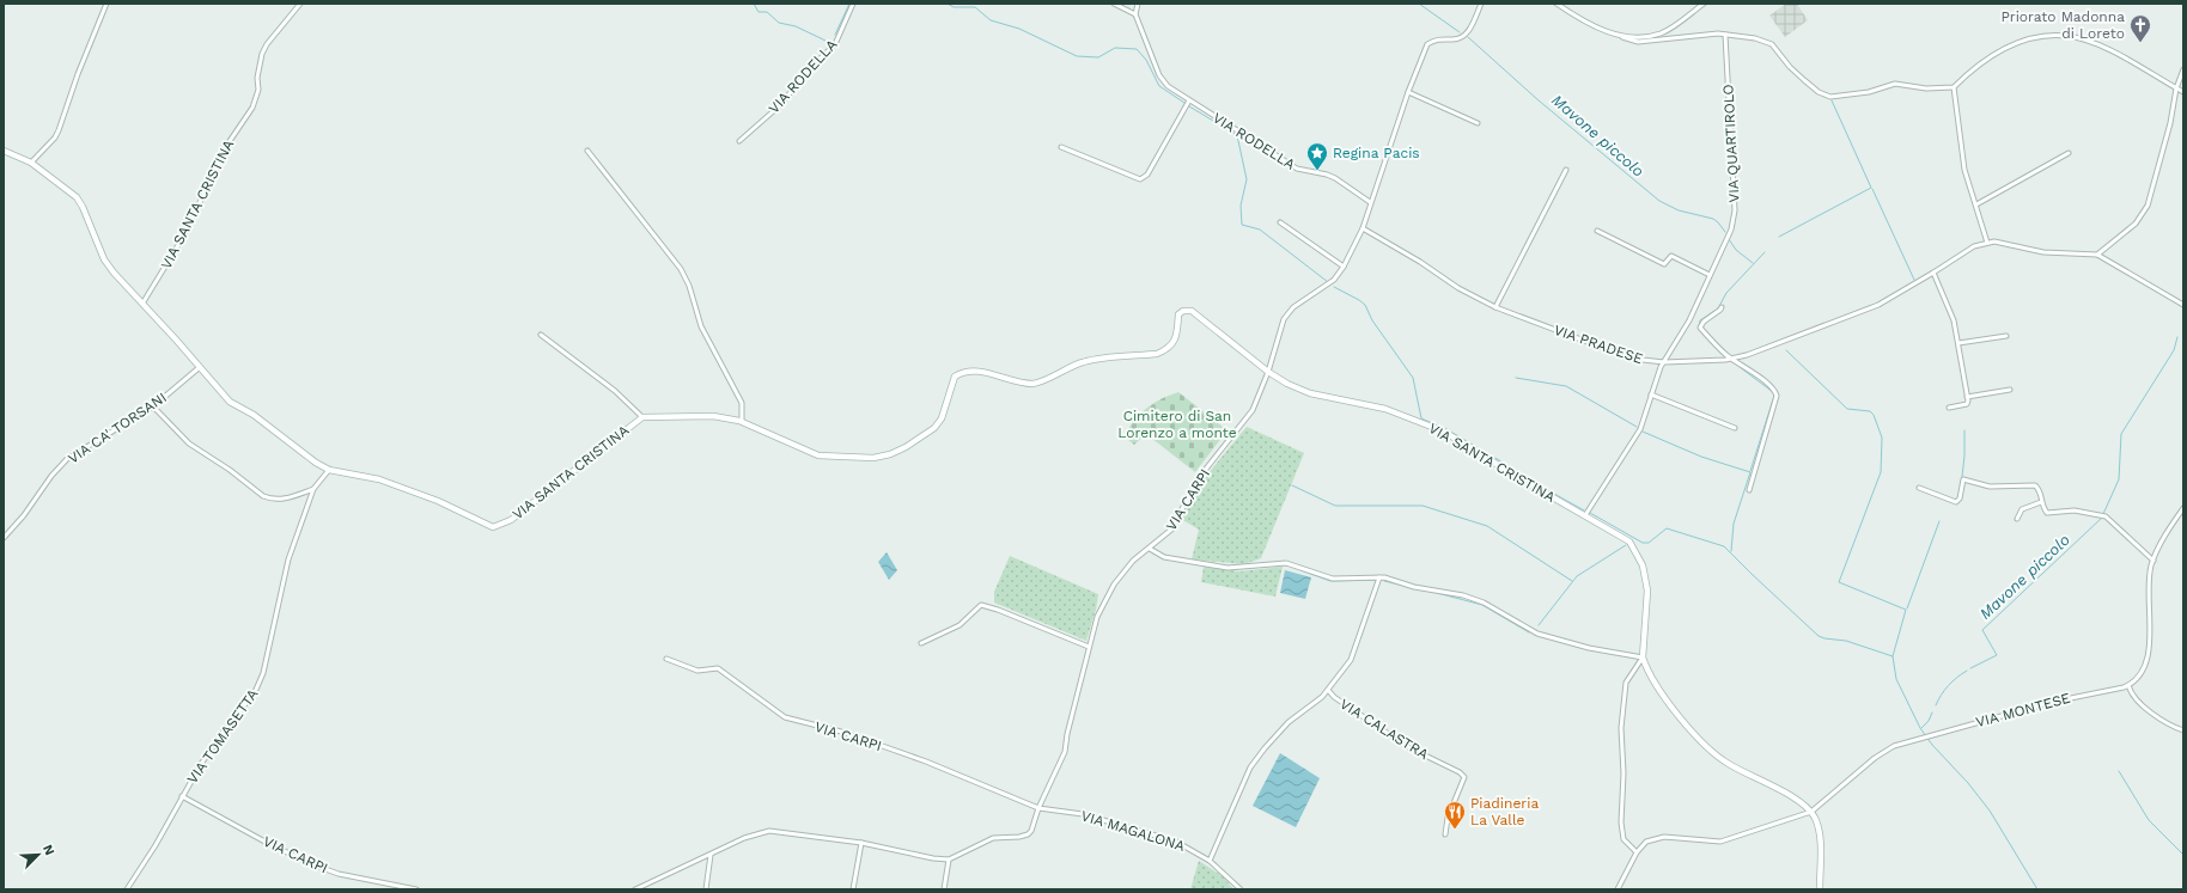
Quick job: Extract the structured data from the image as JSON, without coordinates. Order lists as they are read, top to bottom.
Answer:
{
  "streets": {
    "street": [
      "VIA RODELLA",
      "VIA QUARTIROLO",
      "VIA SANTA CRISTINA",
      "VIA PRADESE",
      "VIA CA' TORSANI",
      "VIA CARPI",
      "VIA MONTESE",
      "VIA CALASTRA",
      "VIA TOMASETTA",
      "VIA MAGALONA"
    ]
  },
  "crossings": [
    ["VIA RODELLA", "VIA CARPI"],
    ["VIA QUARTIROLO", "VIA SANTA CRISTINA"],
    ["VIA QUARTIROLO", "VIA PRADESE"],
    ["VIA SANTA CRISTINA", "VIA CA' TORSANI"],
    ["VIA SANTA CRISTINA", "VIA CARPI"],
    ["VIA SANTA CRISTINA", "VIA TOMASETTA"],
    ["VIA PRADESE", "VIA CARPI"],
    ["VIA CARPI", "VIA TOMASETTA"],
    ["VIA CARPI", "VIA MAGALONA"],
    ["VIA CALASTRA", "VIA MAGALONA"]
  ],
  "water": ["Mavone piccolo"],
  "parks": ["Cimitero di San Lorenzo a monte"],
  "places": {
    "church": ["Priorato Madonna di Loreto"],
    "place": ["Regina Pacis"],
    "restaurant": ["Piadineria La Valle"]
  },
  "north": "top right"
}
